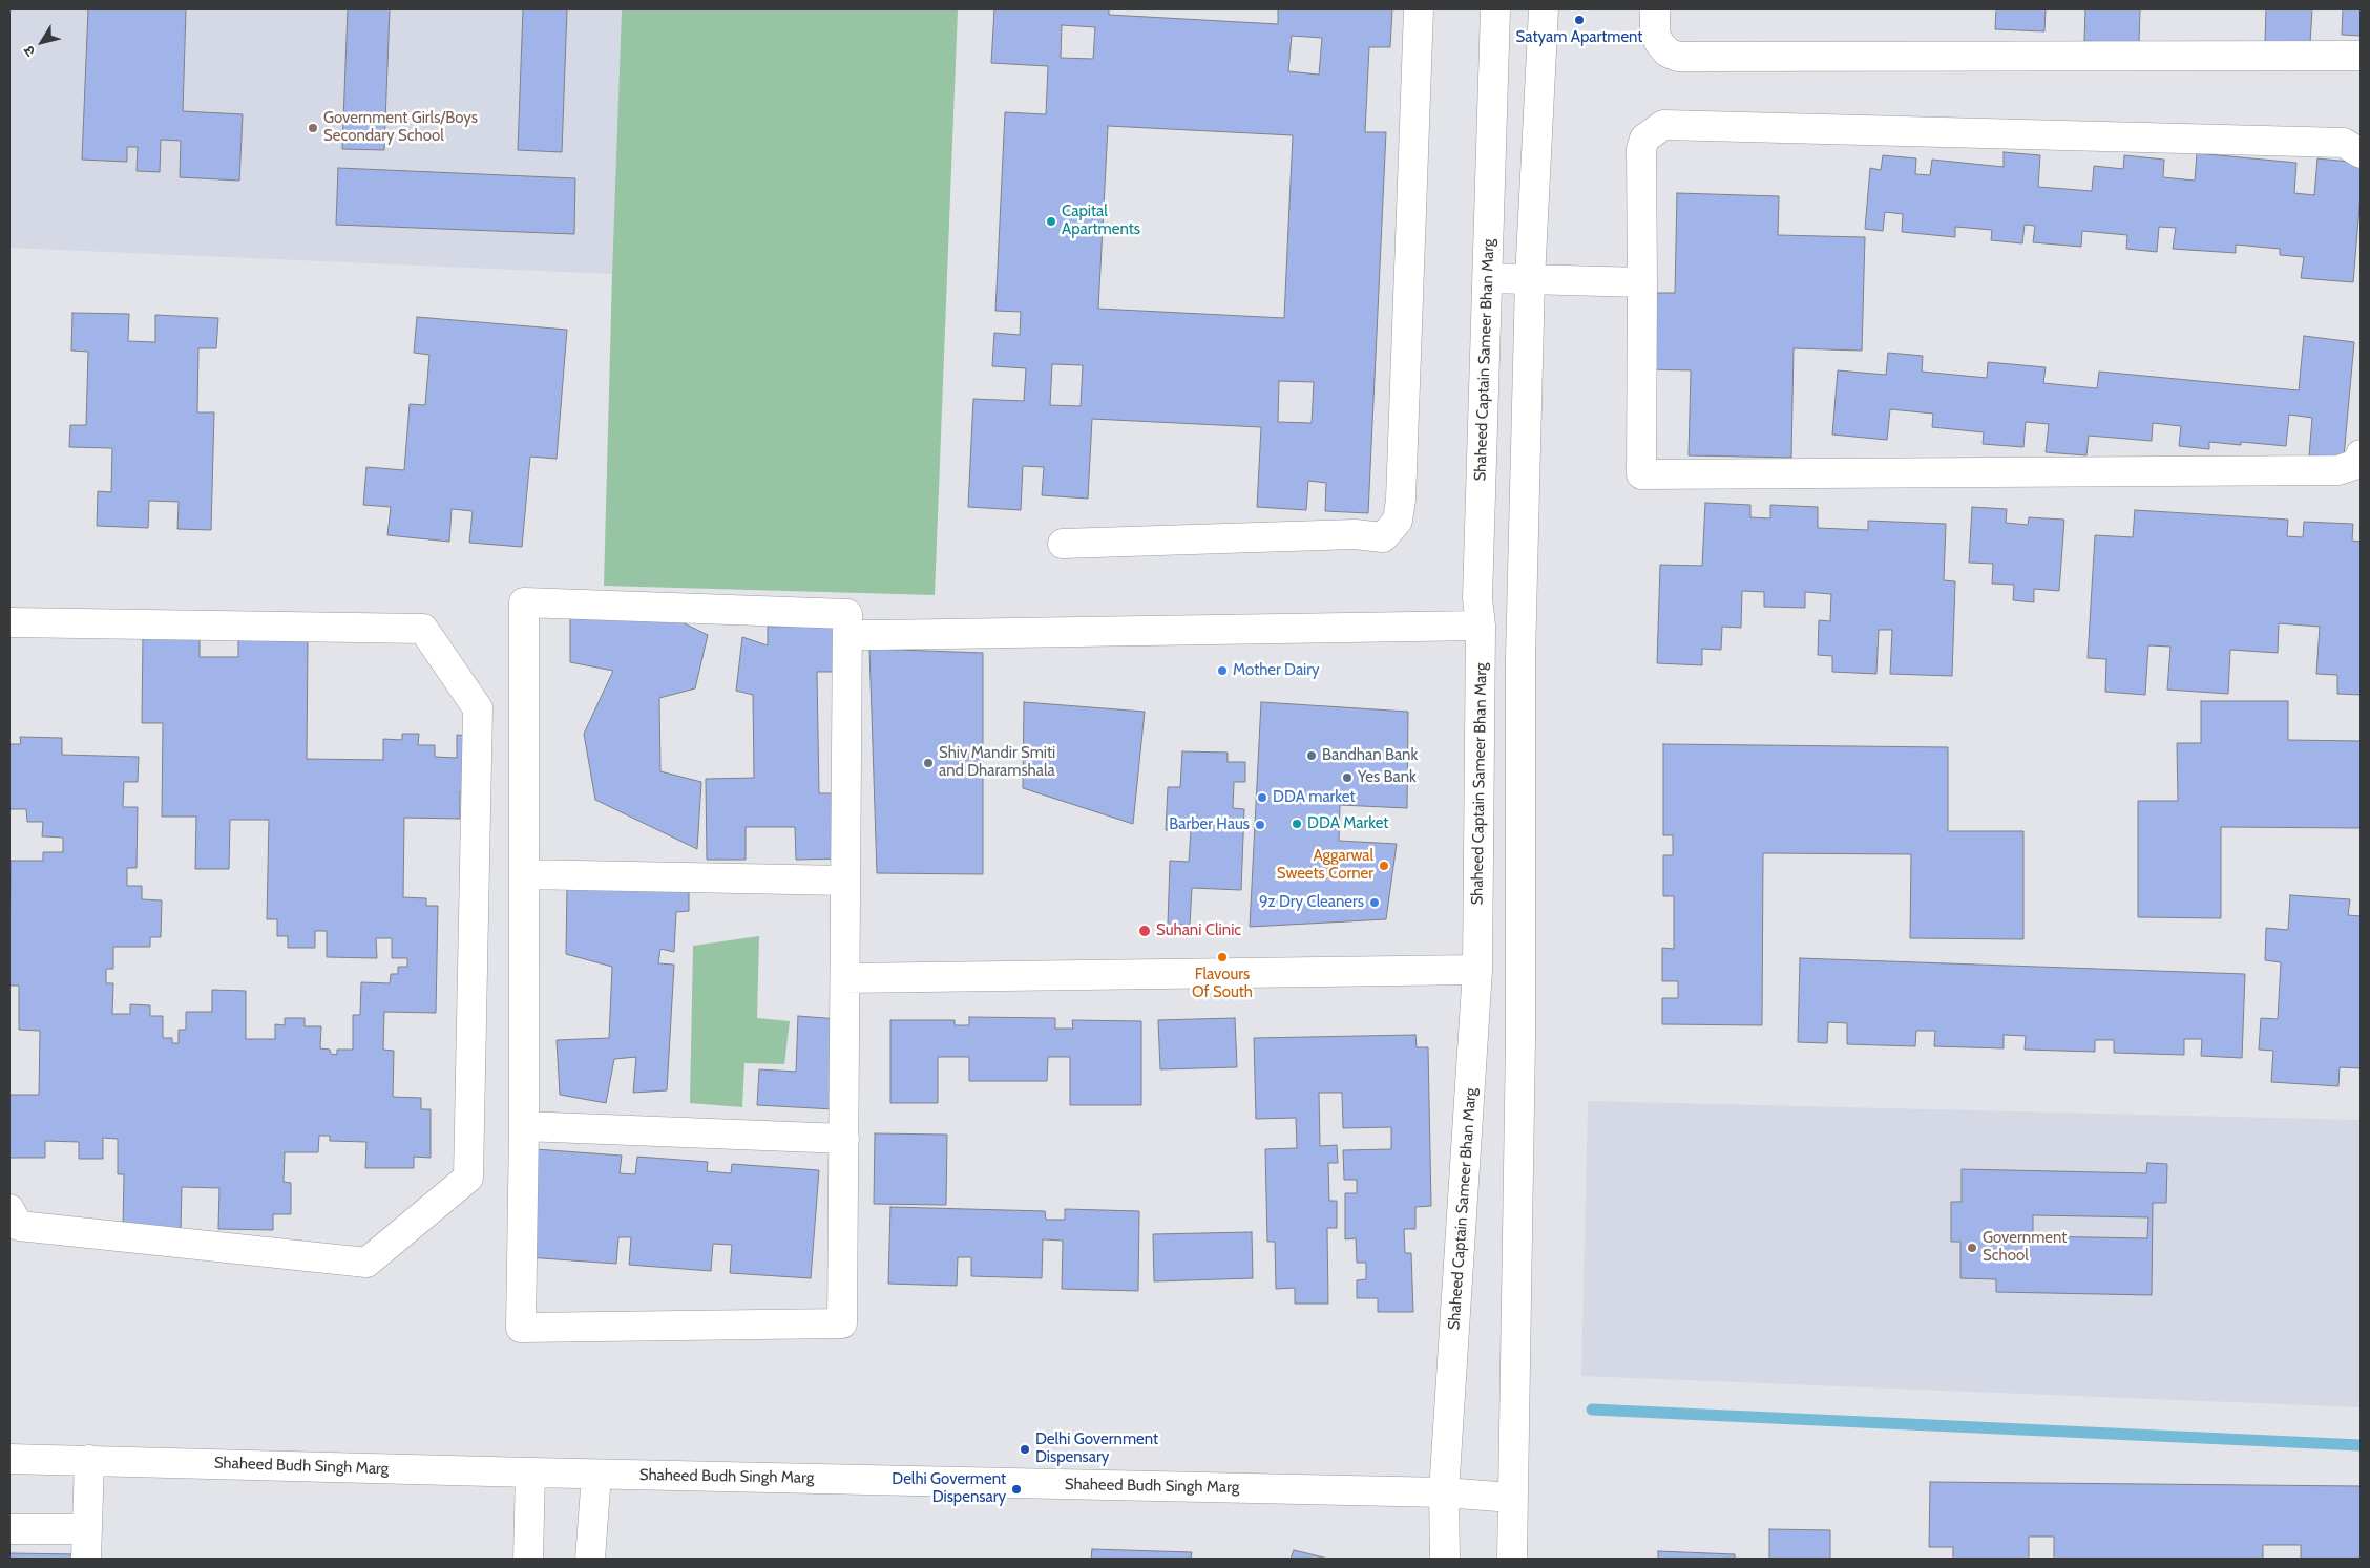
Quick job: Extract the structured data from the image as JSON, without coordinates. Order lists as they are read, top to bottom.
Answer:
{
  "streets": {
    "street": ["Shaheed Captain Sameer Bhan Marg", "Shaheed Budh Singh Marg"]
  },
  "crossings": [
    ["Shaheed Captain Sameer Bhan Marg", "Shaheed Budh Singh Marg"]
  ],
  "places": [
    "Satyam Apartment",
    "Government Girls/Boys Secondary School",
    "Capital Apartments",
    "Mother Dairy",
    "Bandhan Bank",
    "Shiv Mandir Smiti and Dharamshala",
    "Yes Bank",
    "DDA market",
    "DDA Market",
    "Barber Haus",
    "Aggarwal Sweets Corner",
    "9z Dry Cleaners",
    "Suhani Clinic",
    "Flavours Of South",
    "Government School",
    "Delhi Government Dispensary",
    "Delhi Goverment Dispensary"
  ],
  "north": "bottom left"
}
